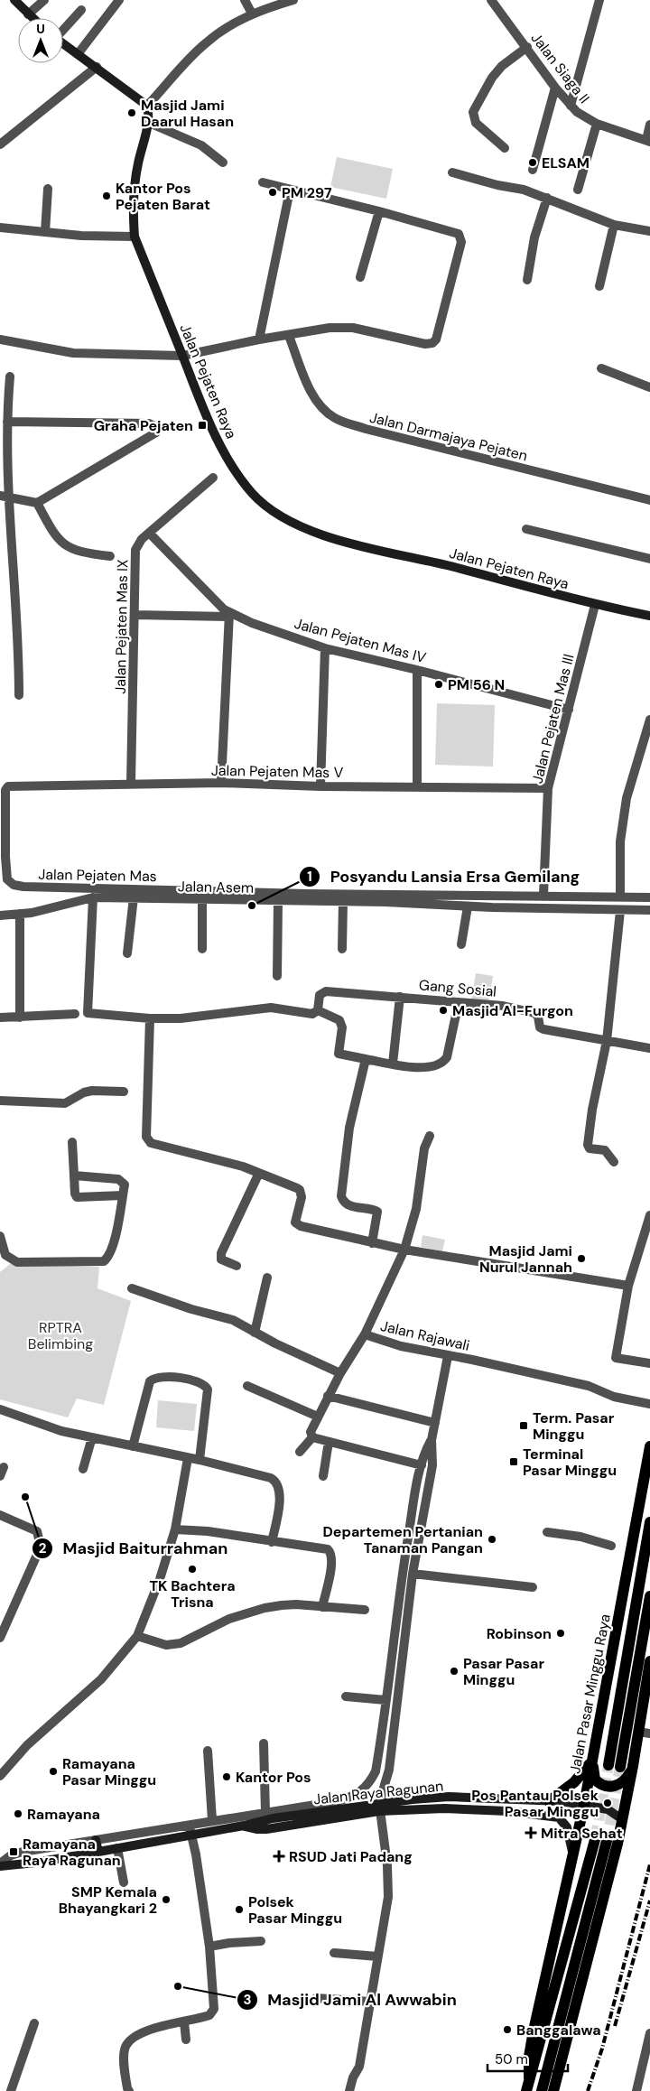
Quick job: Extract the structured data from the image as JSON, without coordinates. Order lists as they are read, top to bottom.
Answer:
{
  "streets": {
    "main road": ["Jalan Pejaten Raya", "Jalan Pasar Minggu Raya", "Jalan Raya Ragunan"],
    "street": [
      "Jalan Siaga II",
      "Jalan Darmajaya Pejaten",
      "Jalan Pejaten Mas IX",
      "Jalan Pejaten Mas IV",
      "Jalan Pejaten Mas III",
      "Jalan Pejaten Mas V",
      "Jalan Pejaten Mas",
      "Jalan Asem",
      "Gang Sosial",
      "Jalan Rajawali"
    ]
  },
  "crossings": [
    ["Jalan Pejaten Raya", "Jalan Pejaten Mas III"],
    ["Jalan Pejaten Mas IX", "Jalan Pejaten Mas IV"],
    ["Jalan Pejaten Mas IX", "Jalan Pejaten Mas V"],
    ["Jalan Pejaten Mas IV", "Jalan Pejaten Mas III"],
    ["Jalan Pejaten Mas III", "Jalan Pejaten Mas V"],
    ["Jalan Pejaten Mas III", "Jalan Pejaten Mas"],
    ["Jalan Pejaten Mas V", "Jalan Pejaten Mas"],
    ["Jalan Pasar Minggu Raya", "Jalan Raya Ragunan"]
  ],
  "parks": ["RPTRA Belimbing"],
  "places": {
    "other": [
      "Masjid Jami Daarul Hasan",
      "ELSAM",
      "PM 297",
      "Kantor Pos Pejaten Barat",
      "PM 56 N",
      "Posyandu Lansia Ersa Gemilang",
      "Masjid AI-Furgon",
      "Masjid Jami Nurul Jannah",
      "Masjid Baiturrahman",
      "Departemen Pertanian Tanaman Pangan",
      "TK Bachtera Trisna",
      "Robinson",
      "Pasar Pasar Minggu",
      "Ramayana Pasar Minggu",
      "Kantor Pos",
      "Pos Pantau Polsek Pasar Minggu",
      "Ramayana",
      "SMP Kemala Bhayangkari 2",
      "Polsek Pasar Minggu",
      "Masjid Jami Al Awwabin",
      "Banggalawa"
    ],
    "transit": [
      "Graha Pejaten",
      "Term. Pasar Minggu",
      "Terminal Pasar Minggu",
      "Ramayana Raya Ragunan"
    ],
    "health": ["Mitra Sehat", "RSUD Jati Padang"]
  },
  "scale_bar": "50 m",
  "north": "top"
}
